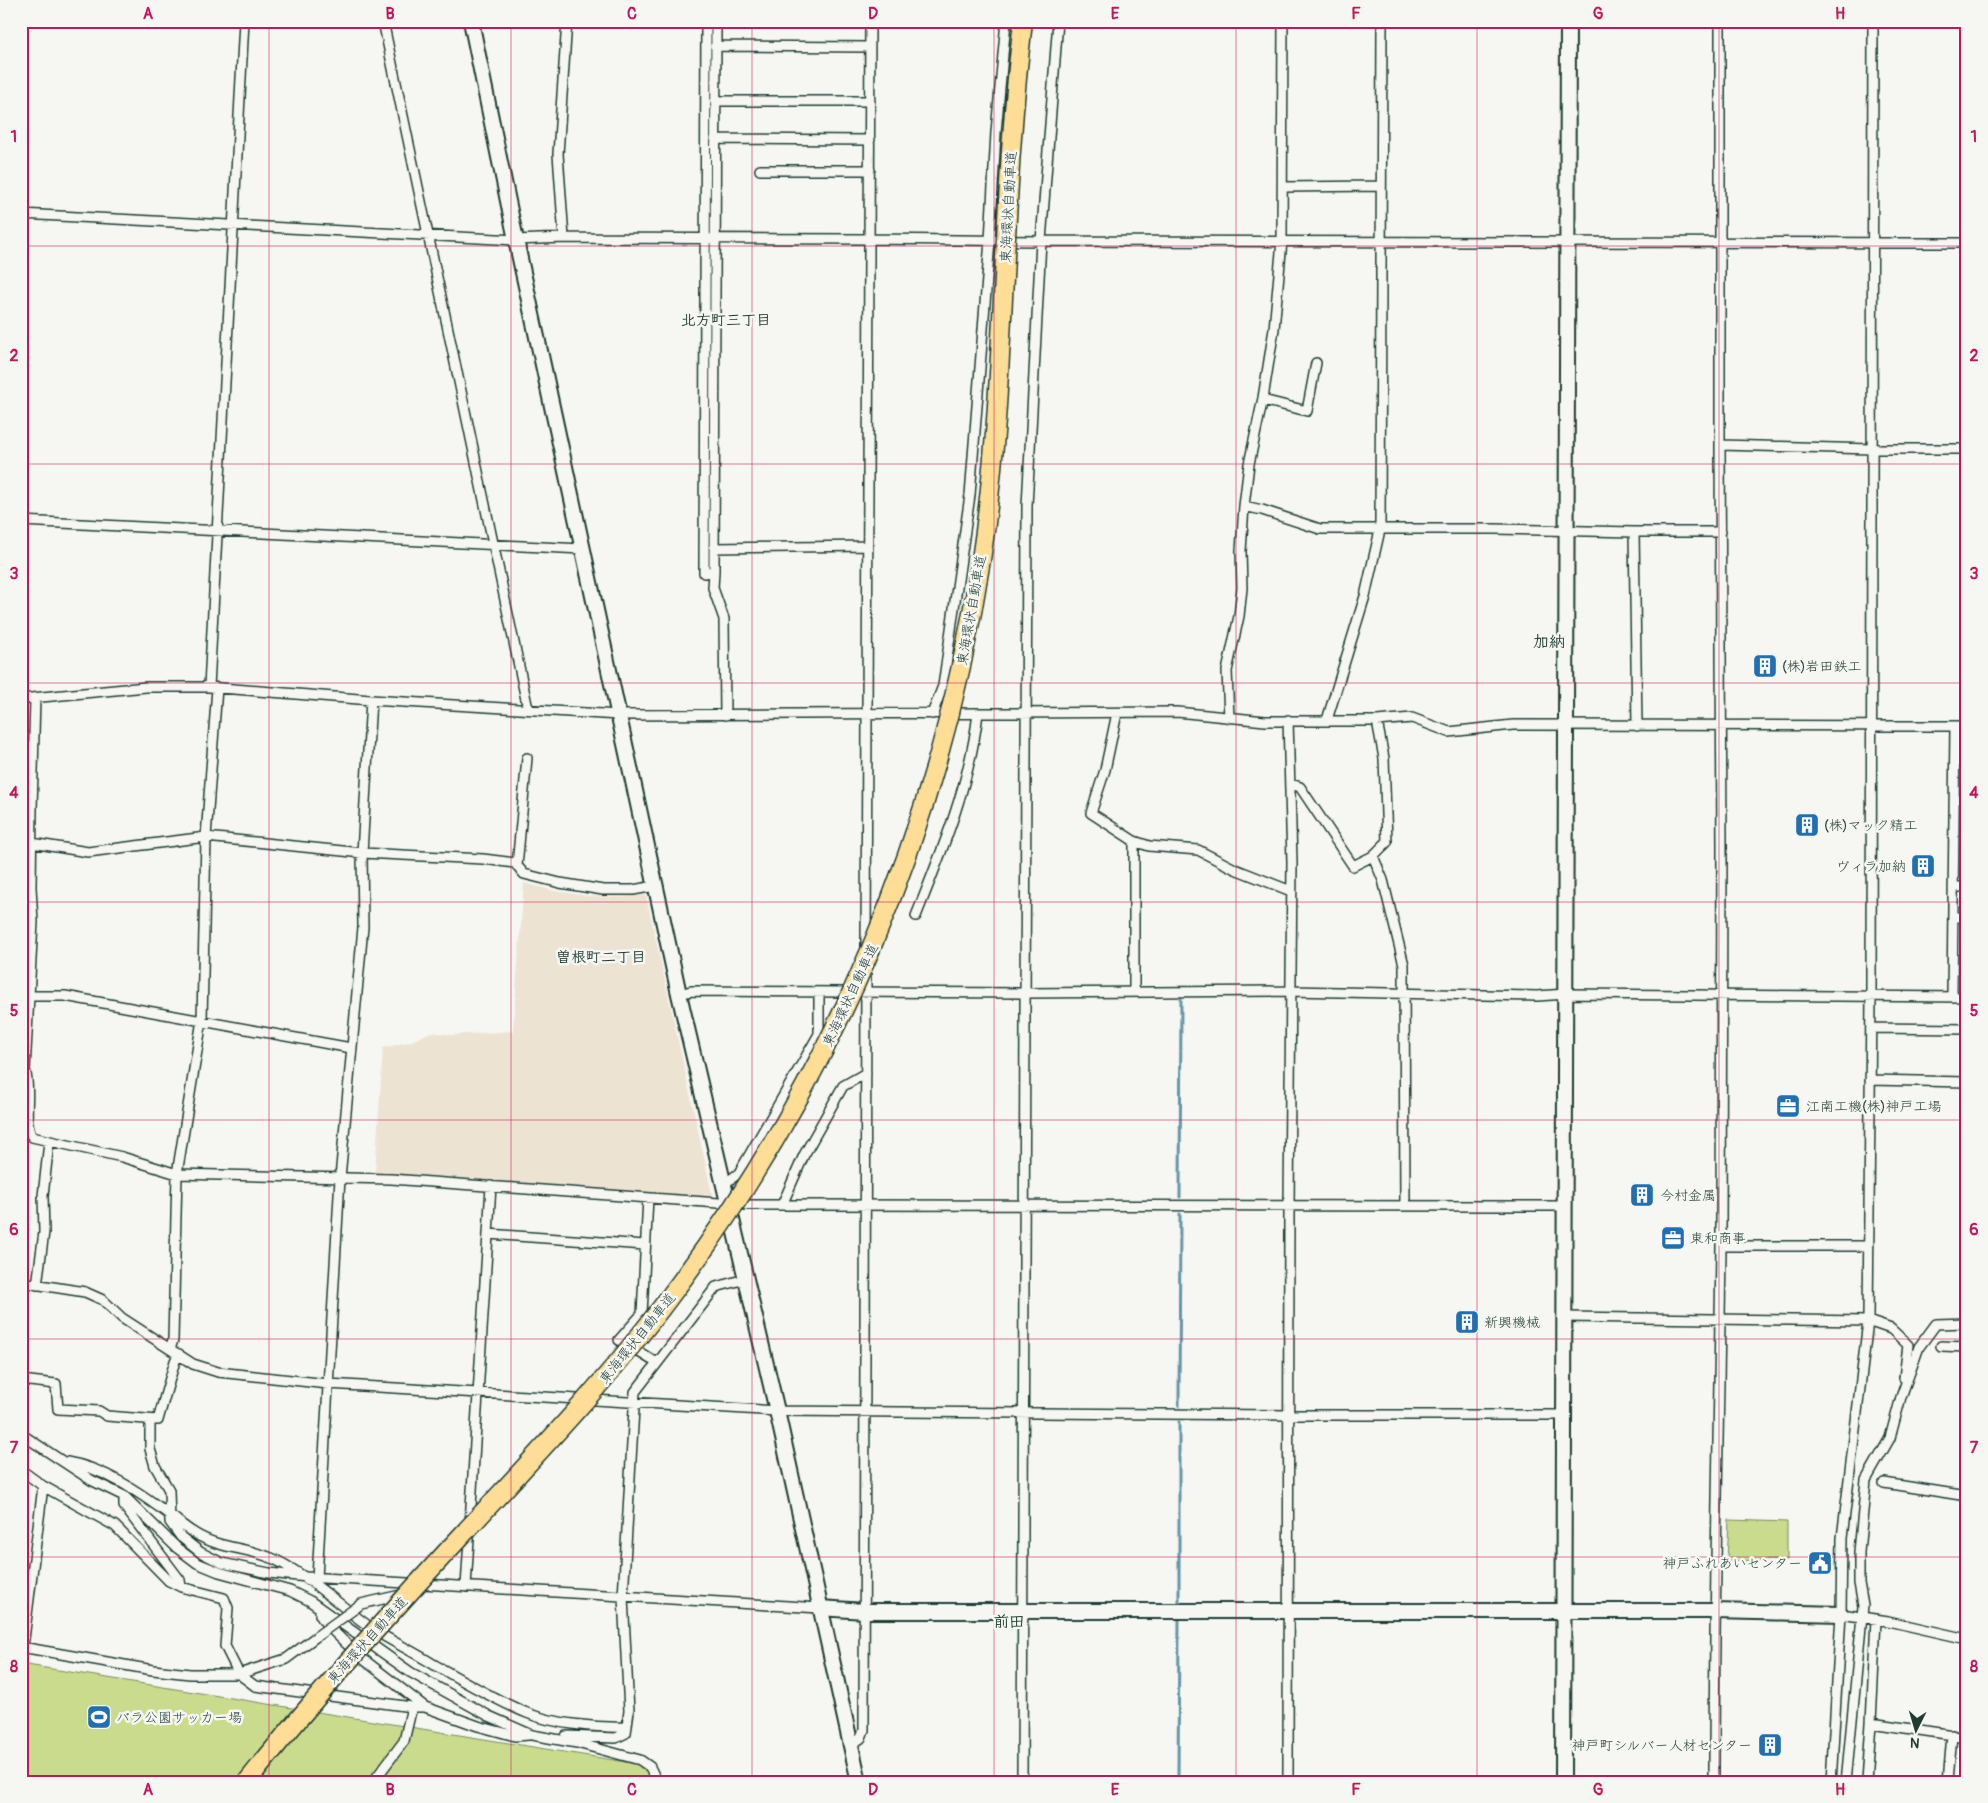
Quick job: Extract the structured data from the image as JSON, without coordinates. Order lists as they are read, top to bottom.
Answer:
{
  "streets": {
    "highway": ["東海環状自動車道"]
  },
  "districts": [
    "北方町三丁目",
    "加納",
    "曽根町二丁目",
    "前田"
  ],
  "places": {
    "building": [
      "(株)岩田鉄工",
      "(株)マック精工",
      "ヴィラ加納",
      "今村金属",
      "新興機械",
      "神戸町シルバー人材センター"
    ],
    "office": ["江南工機(株)神戸工場", "東和商事"],
    "public building": ["神戸ふれあいセンター"],
    "sports": ["バラ公園サッカー場"]
  },
  "north": "bottom",
  "grid": {
    "columns": [
      "A",
      "B",
      "C",
      "D",
      "E",
      "F",
      "G",
      "H"
    ],
    "rows": [
      "1",
      "2",
      "3",
      "4",
      "5",
      "6",
      "7",
      "8"
    ]
  }
}
